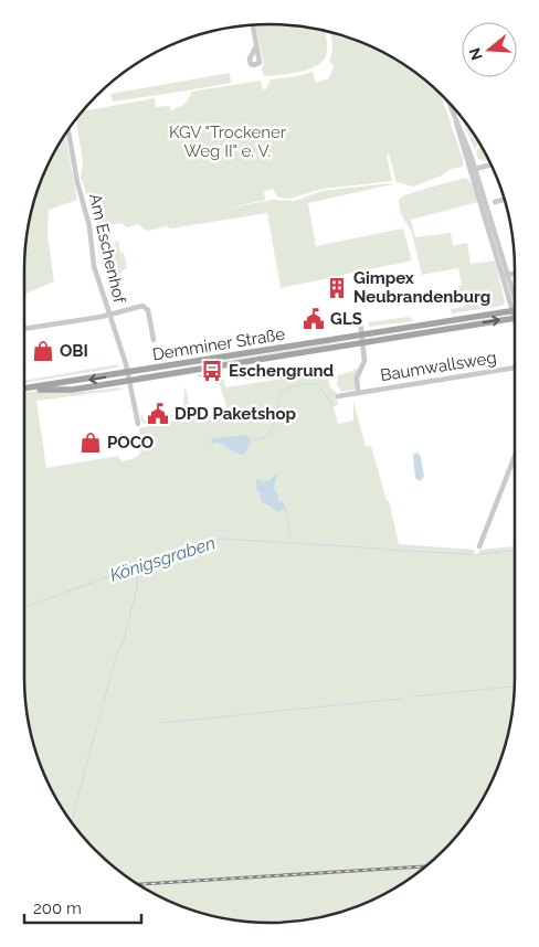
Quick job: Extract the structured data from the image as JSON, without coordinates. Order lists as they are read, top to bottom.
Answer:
{
  "streets": {
    "main road": ["Demminer Straße"],
    "street": ["Am Eschenhof", "Baumwallsweg"]
  },
  "crossings": [
    ["Am Eschenhof", "Demminer Straße"],
    ["Demminer Straße", "Baumwallsweg"]
  ],
  "water": ["Königsgraben"],
  "parks": ["KGV \"Trockener Weg II\" e. V."],
  "places": {
    "building": ["Gimpex Neubrandenburg"],
    "public building": ["GLS", "DPD Paketshop"],
    "shop": ["OBI", "POCO"],
    "bus stop": ["Eschengrund"]
  },
  "scale_bar": "200 m",
  "north": "left"
}
